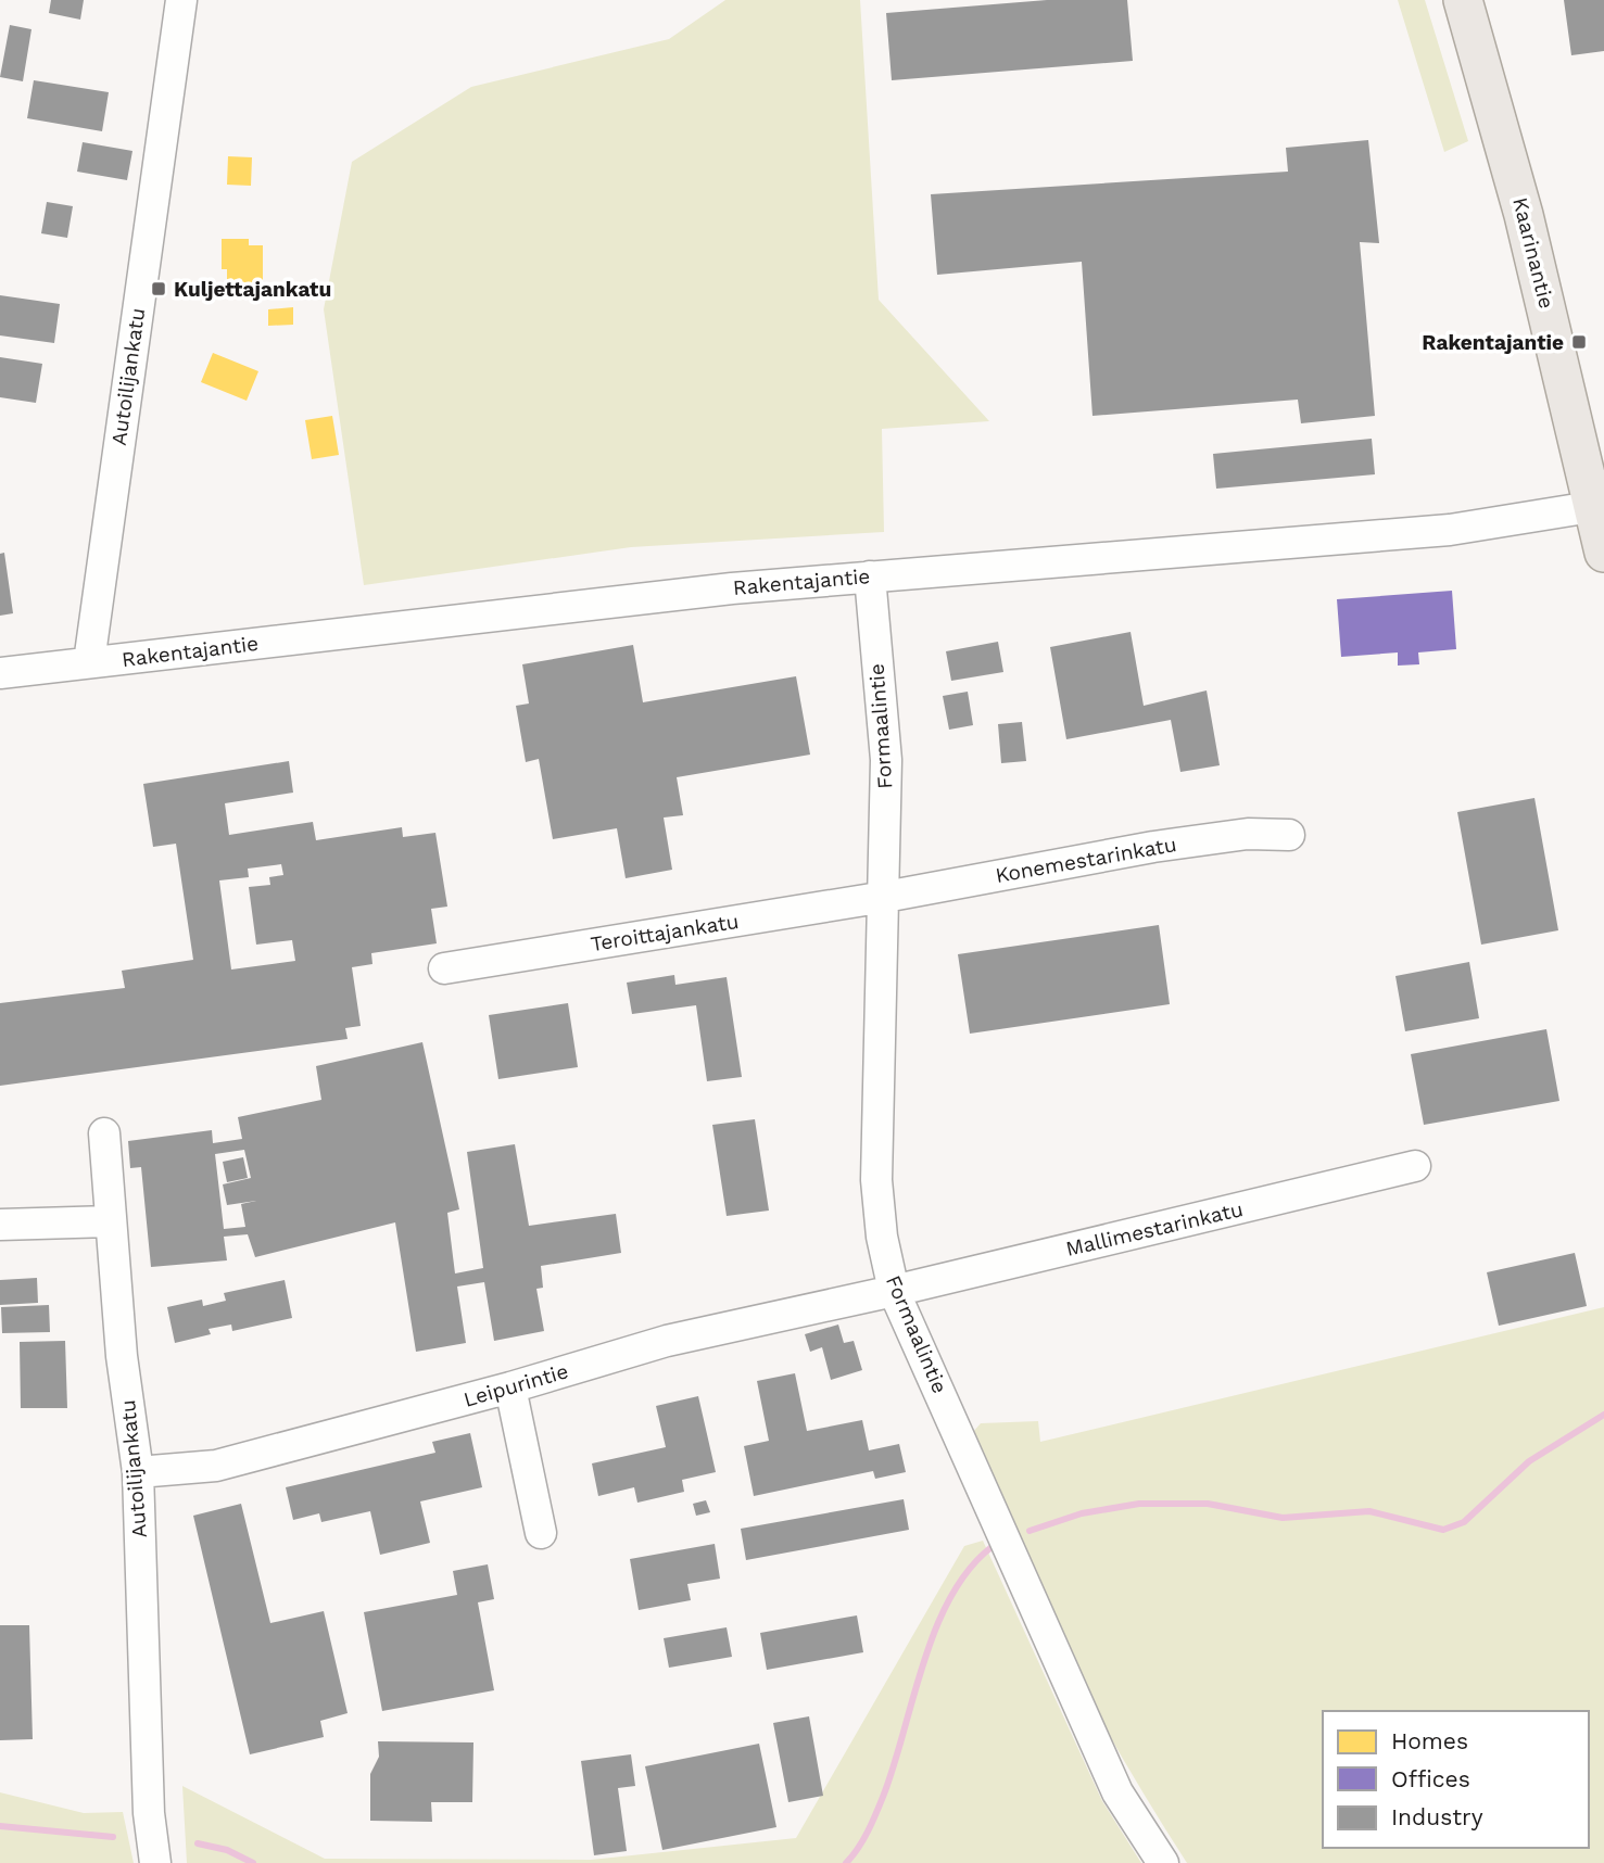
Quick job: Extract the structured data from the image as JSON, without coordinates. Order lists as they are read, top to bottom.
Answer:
{
  "streets": {
    "main road": ["Kaarinantie"],
    "street": [
      "Autoilijankatu",
      "Rakentajantie",
      "Formaalintie",
      "Konemestarinkatu",
      "Teroittajankatu",
      "Mallimestarinkatu",
      "Leipurintie"
    ]
  },
  "crossings": [
    ["Kaarinantie", "Rakentajantie"],
    ["Autoilijankatu", "Rakentajantie"],
    ["Autoilijankatu", "Leipurintie"],
    ["Rakentajantie", "Formaalintie"],
    ["Formaalintie", "Konemestarinkatu"],
    ["Formaalintie", "Teroittajankatu"],
    ["Formaalintie", "Mallimestarinkatu"],
    ["Formaalintie", "Leipurintie"],
    ["Konemestarinkatu", "Teroittajankatu"],
    ["Mallimestarinkatu", "Leipurintie"]
  ],
  "places": {
    "transit": ["Kuljettajankatu", "Rakentajantie"]
  },
  "legend": ["Homes", "Offices", "Industry"]
}
